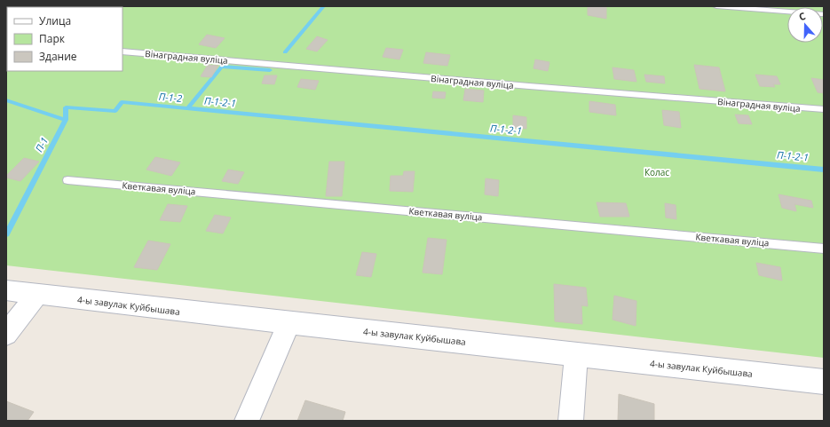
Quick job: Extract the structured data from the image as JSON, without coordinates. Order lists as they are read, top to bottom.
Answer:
{
  "streets": {
    "street": ["4-ы завулак Куйбышава"],
    "lane": ["Вінаградная вуліца", "Кветкавая вуліца"]
  },
  "water": ["П-1-2", "П-1-2-1", "П-1"],
  "parks": ["Колас"],
  "legend": ["Улица", "Парк", "Здание"],
  "north": "top"
}
